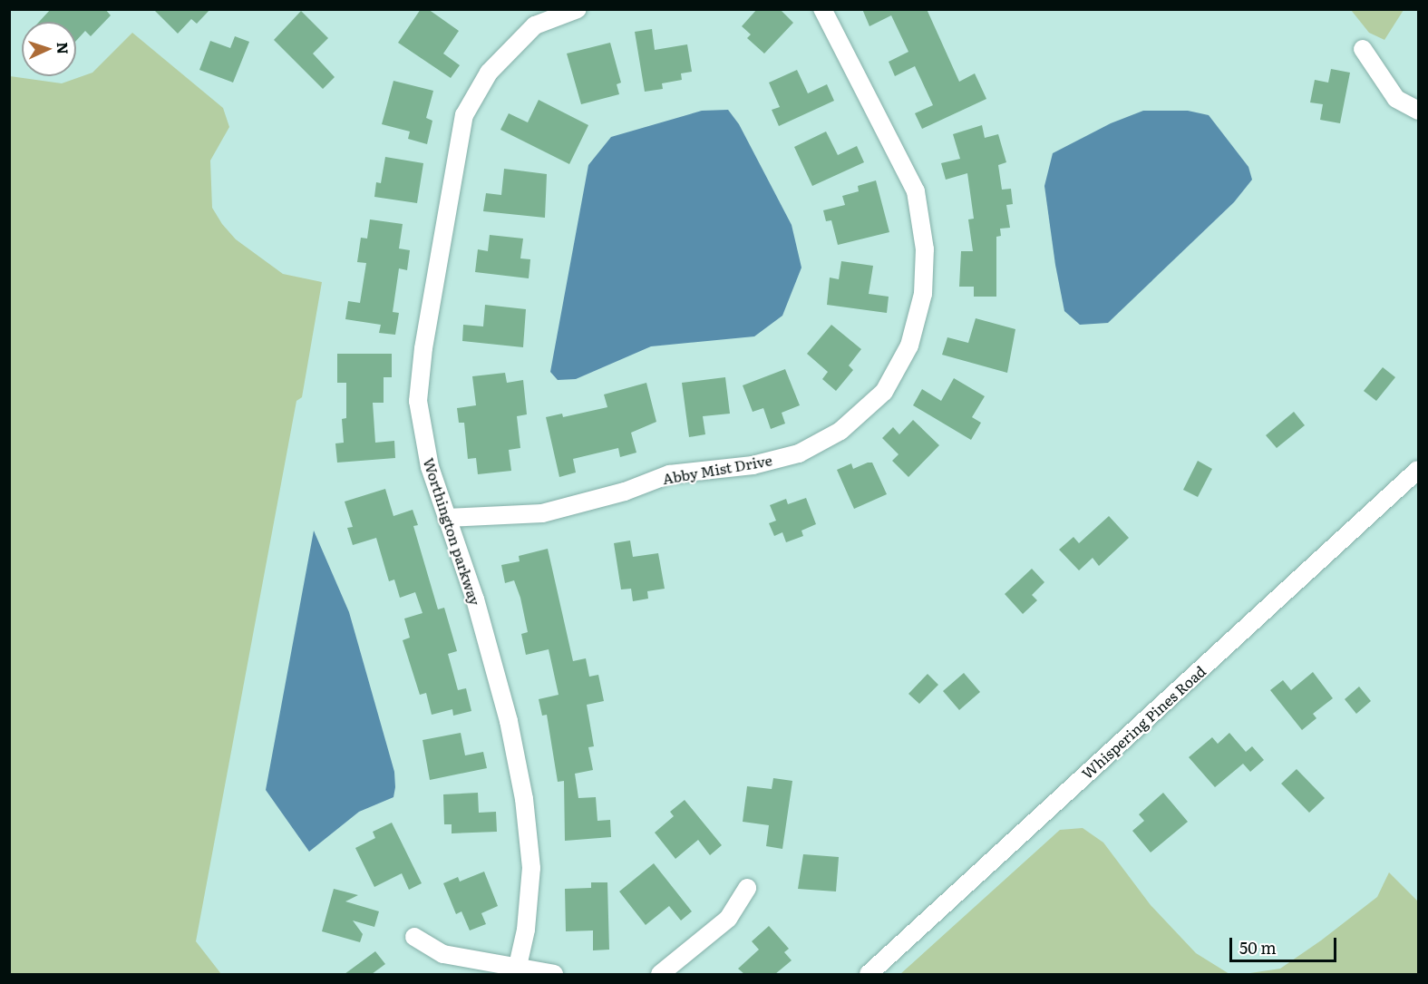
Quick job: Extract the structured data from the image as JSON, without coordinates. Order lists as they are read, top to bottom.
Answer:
{
  "streets": {
    "street": ["Abby Mist Drive", "Worthington parkway", "Whispering Pines Road"]
  },
  "crossings": [
    ["Abby Mist Drive", "Worthington parkway"]
  ],
  "scale_bar": "50 m",
  "north": "right"
}
